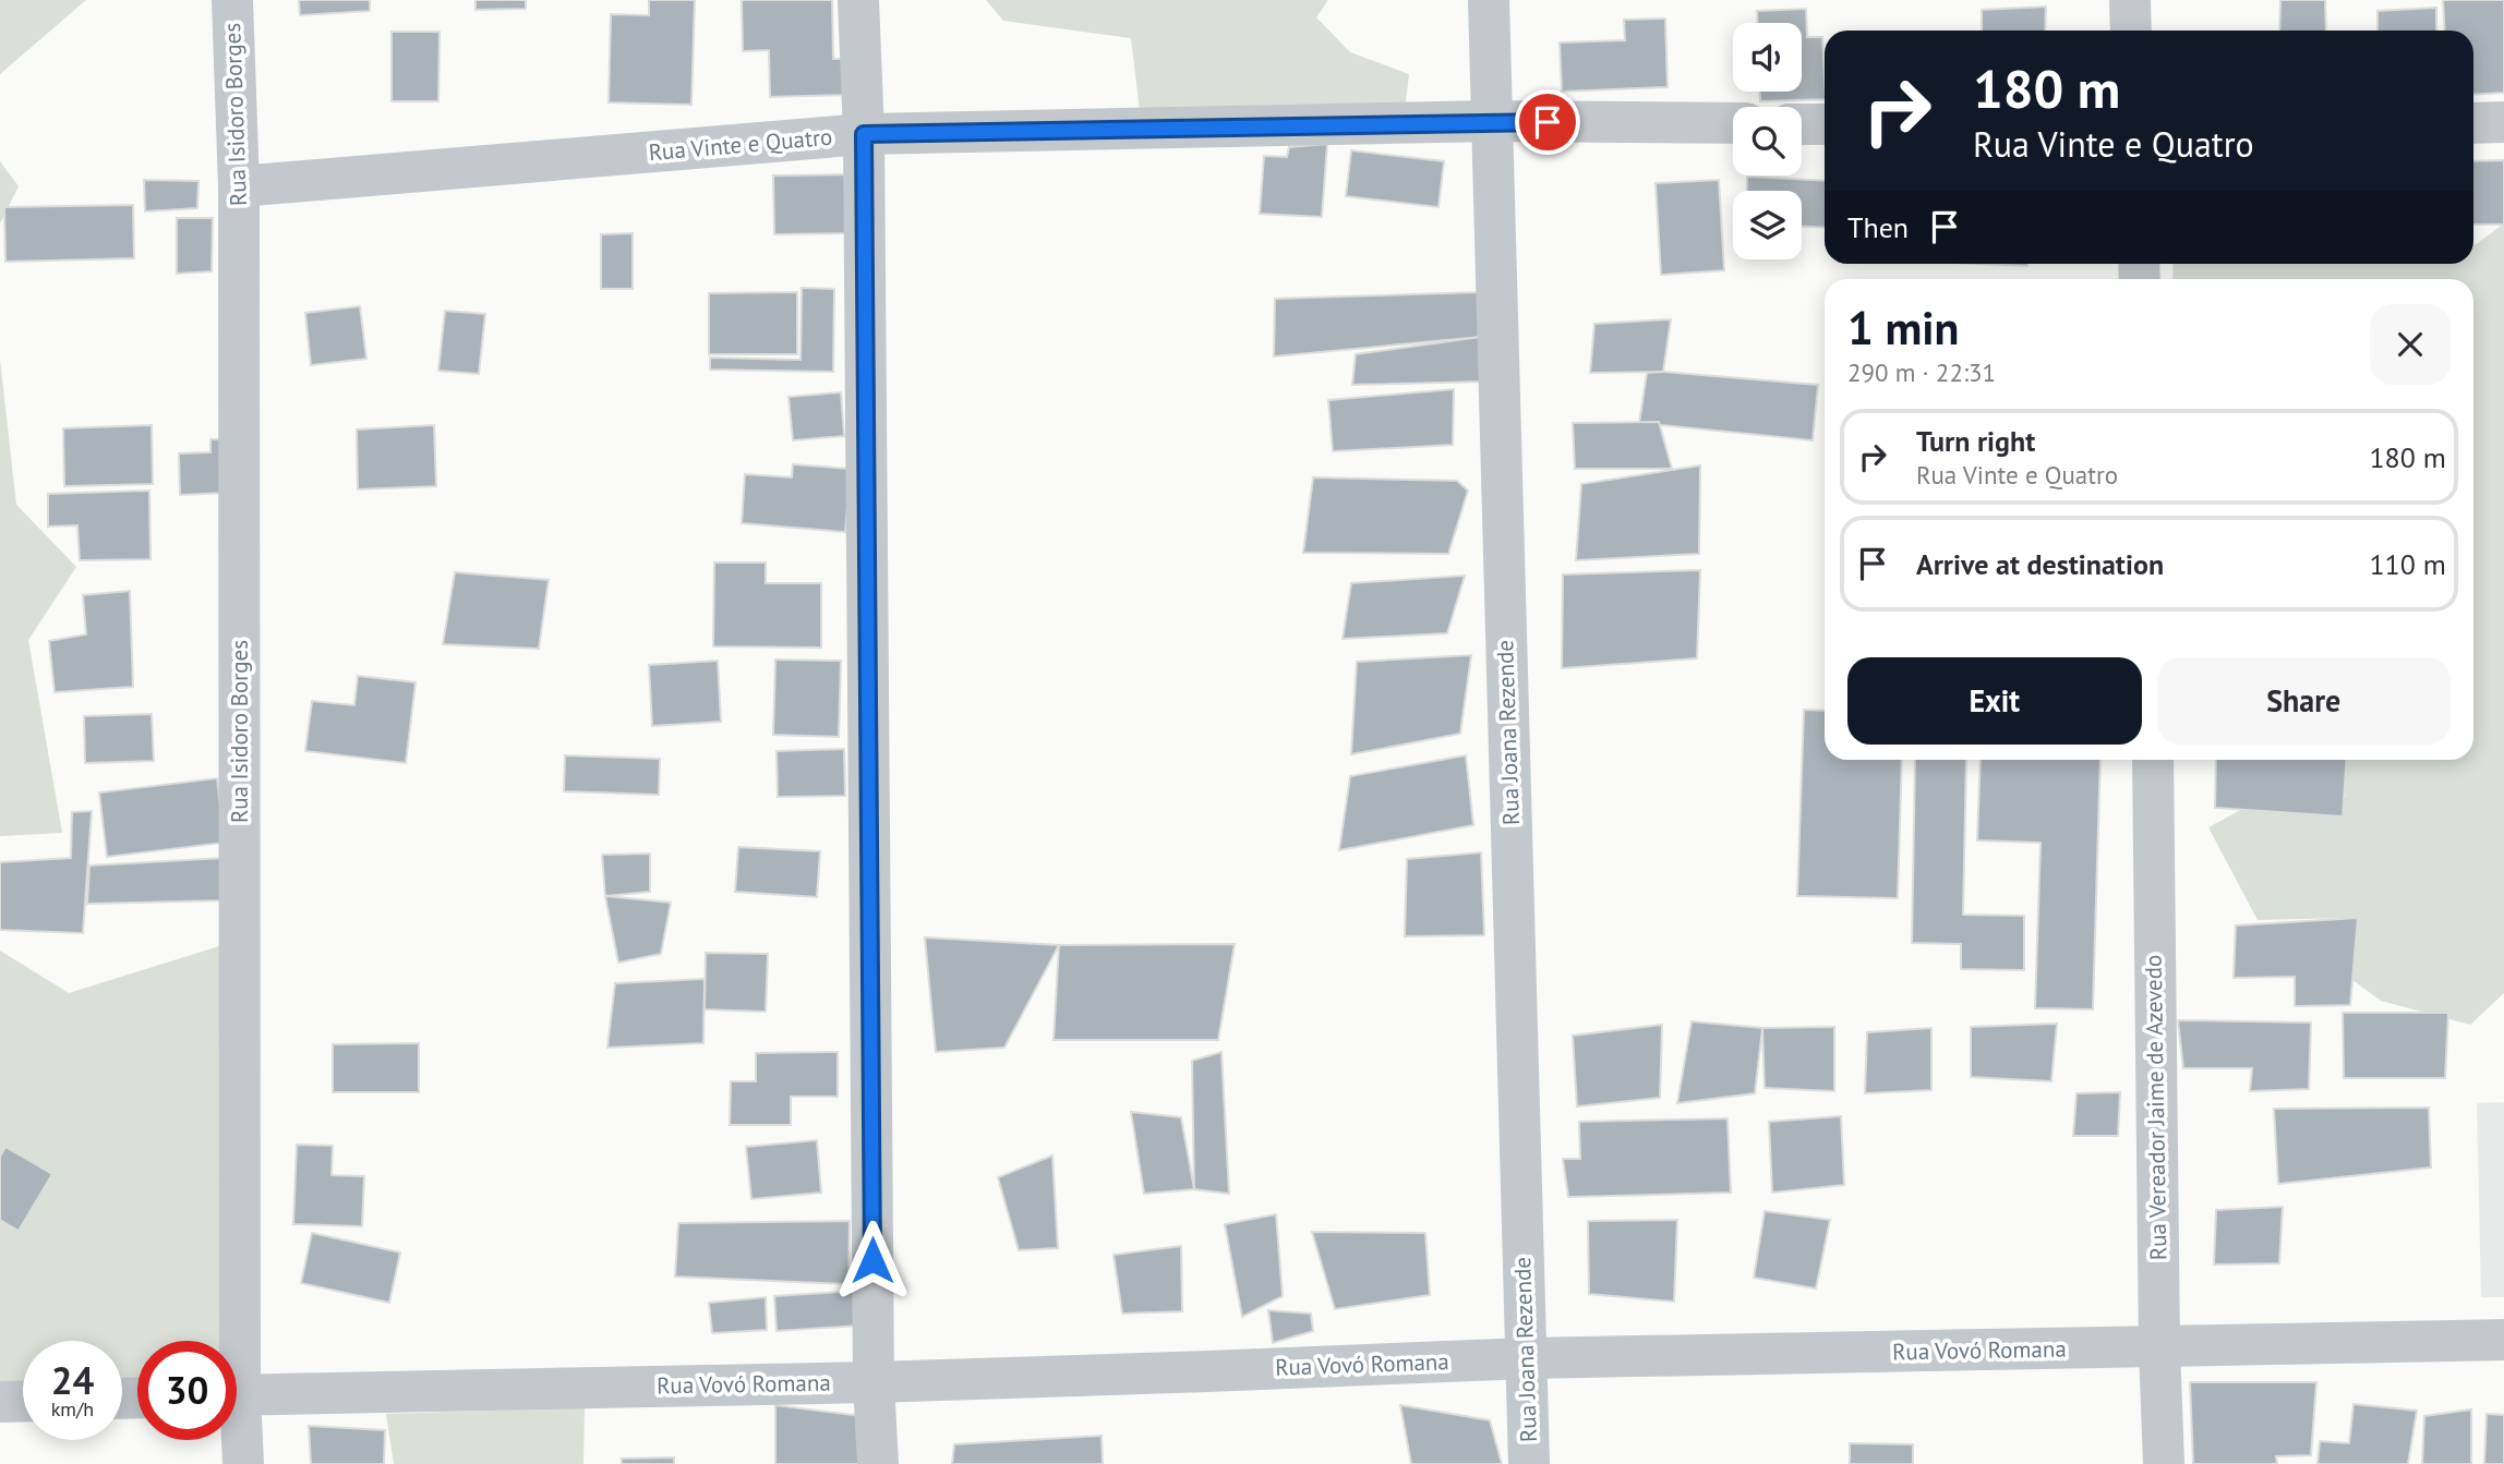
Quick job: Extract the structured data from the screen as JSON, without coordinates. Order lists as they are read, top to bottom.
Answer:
{
  "streets": {
    "street": [
      "Rua Isidoro Borges",
      "Rua Vinte e Quatro",
      "Rua Joana Rezende",
      "Rua Vereador Jaime de Azevedo",
      "Rua Vovó Romana"
    ]
  },
  "crossings": [
    ["Rua Isidoro Borges", "Rua Vinte e Quatro"],
    ["Rua Vinte e Quatro", "Rua Joana Rezende"],
    ["Rua Joana Rezende", "Rua Vovó Romana"],
    ["Rua Vereador Jaime de Azevedo", "Rua Vovó Romana"]
  ],
  "page": {
    "turn": ["180 m", "Rua Vinte e Quatro"],
    "then": "Then",
    "heading": ["1 min", "290 m · 22:31"],
    "list": [
      {
        "name": "Turn right",
        "note": "Rua Vinte e Quatro",
        "value": "180 m"
      },
      {
        "name": "Arrive at destination",
        "value": "110 m"
      }
    ],
    "buttons": ["Exit", "Share"],
    "speed": "24 km/h",
    "limit": "30"
  }
}
